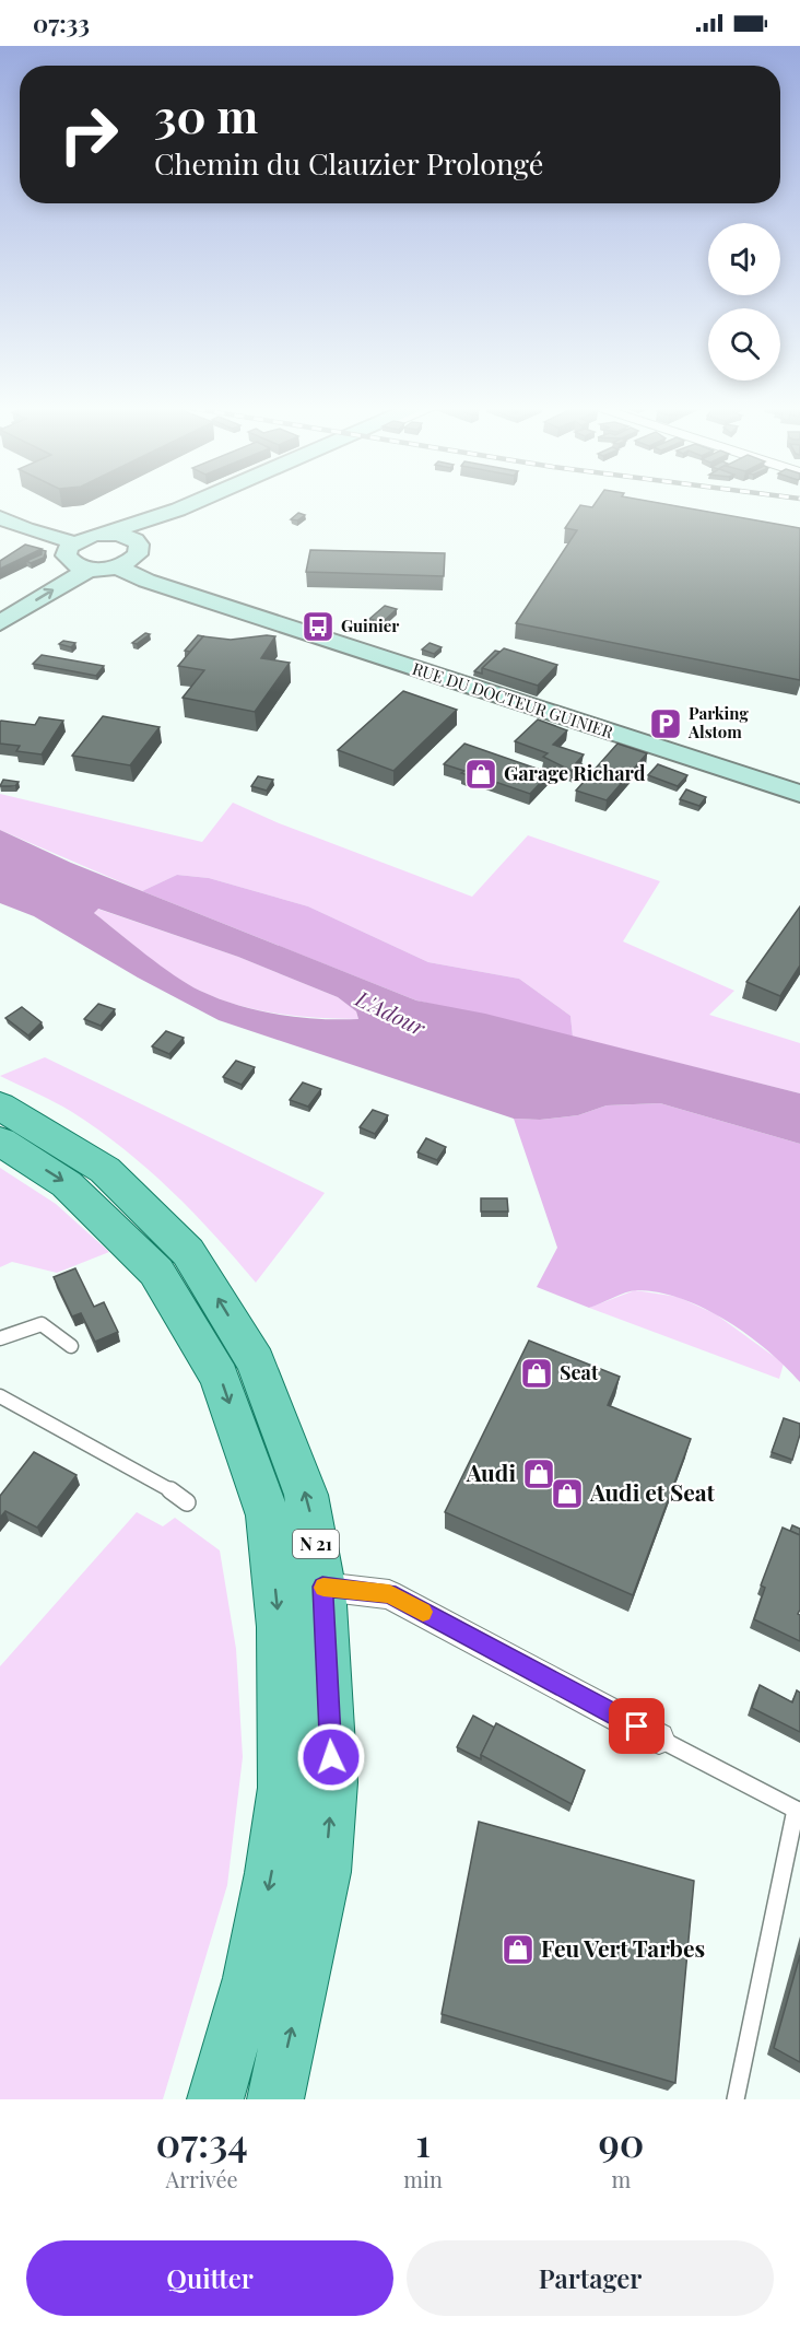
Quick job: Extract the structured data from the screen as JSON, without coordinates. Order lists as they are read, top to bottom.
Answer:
{
  "streets": {
    "main road": ["RUE DU DOCTEUR GUINIER", "N 21"]
  },
  "water": ["L'Adour"],
  "places": {
    "bus stop": ["Guinier"],
    "parking": ["Parking Alstom"],
    "shop": [
      "Garage Richard",
      "Seat",
      "Audi",
      "Audi et Seat",
      "Feu Vert Tarbes"
    ]
  },
  "page": {
    "status": "07:33",
    "turn": ["30 m", "Chemin du Clauzier Prolongé"],
    "eta": [
      "07:34",
      "Arrivée",
      "1",
      "min",
      "90",
      "m"
    ],
    "buttons": ["Quitter", "Partager"]
  }
}
